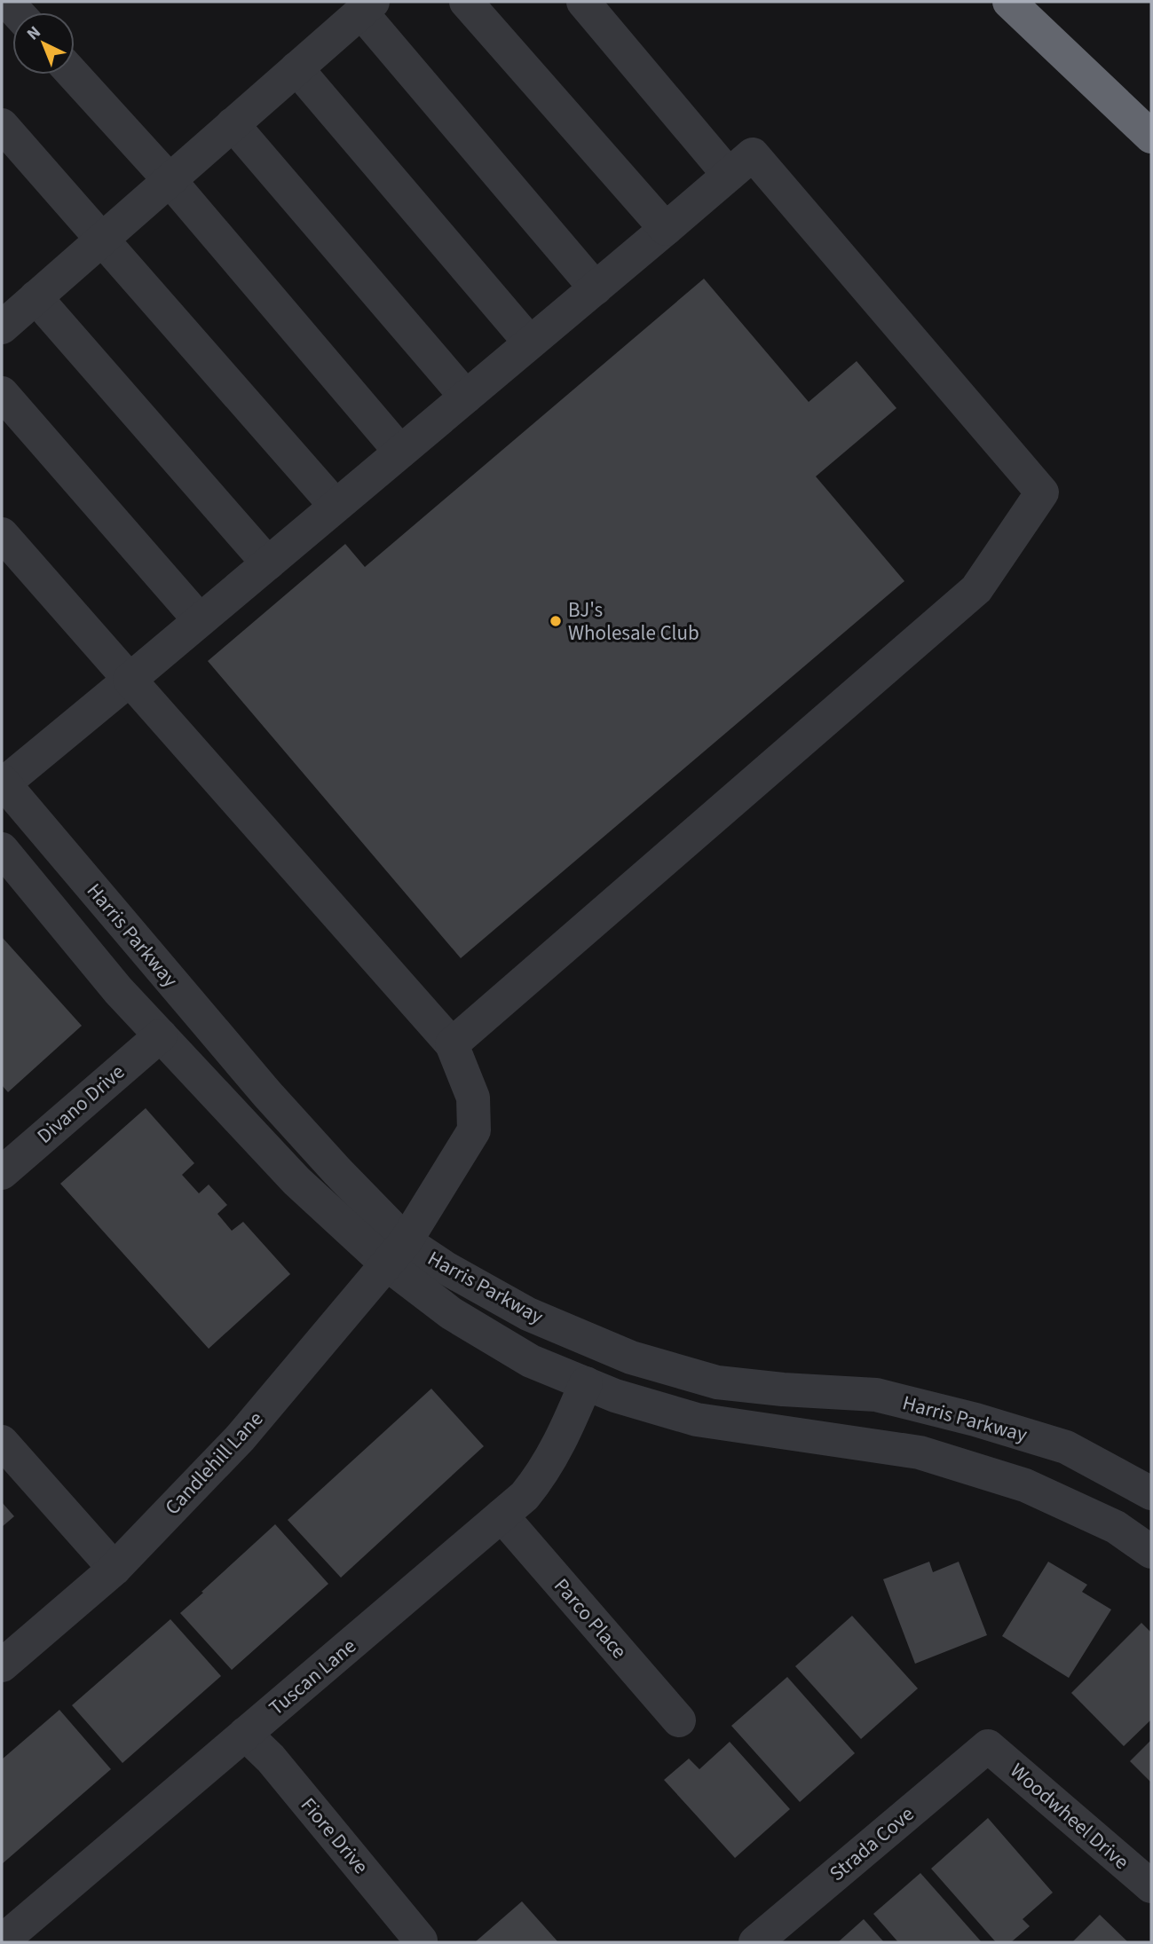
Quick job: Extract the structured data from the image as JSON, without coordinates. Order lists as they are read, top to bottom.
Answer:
{
  "streets": {
    "street": [
      "Harris Parkway",
      "Divano Drive",
      "Candlehill Lane",
      "Parco Place",
      "Tuscan Lane",
      "Woodwheel Drive",
      "Fiore Drive",
      "Strada Cove"
    ]
  },
  "crossings": [
    ["Harris Parkway", "Divano Drive"],
    ["Harris Parkway", "Candlehill Lane"],
    ["Harris Parkway", "Tuscan Lane"],
    ["Parco Place", "Tuscan Lane"],
    ["Tuscan Lane", "Fiore Drive"],
    ["Woodwheel Drive", "Strada Cove"]
  ],
  "places": ["BJ's Wholesale Club"],
  "north": "top left"
}
